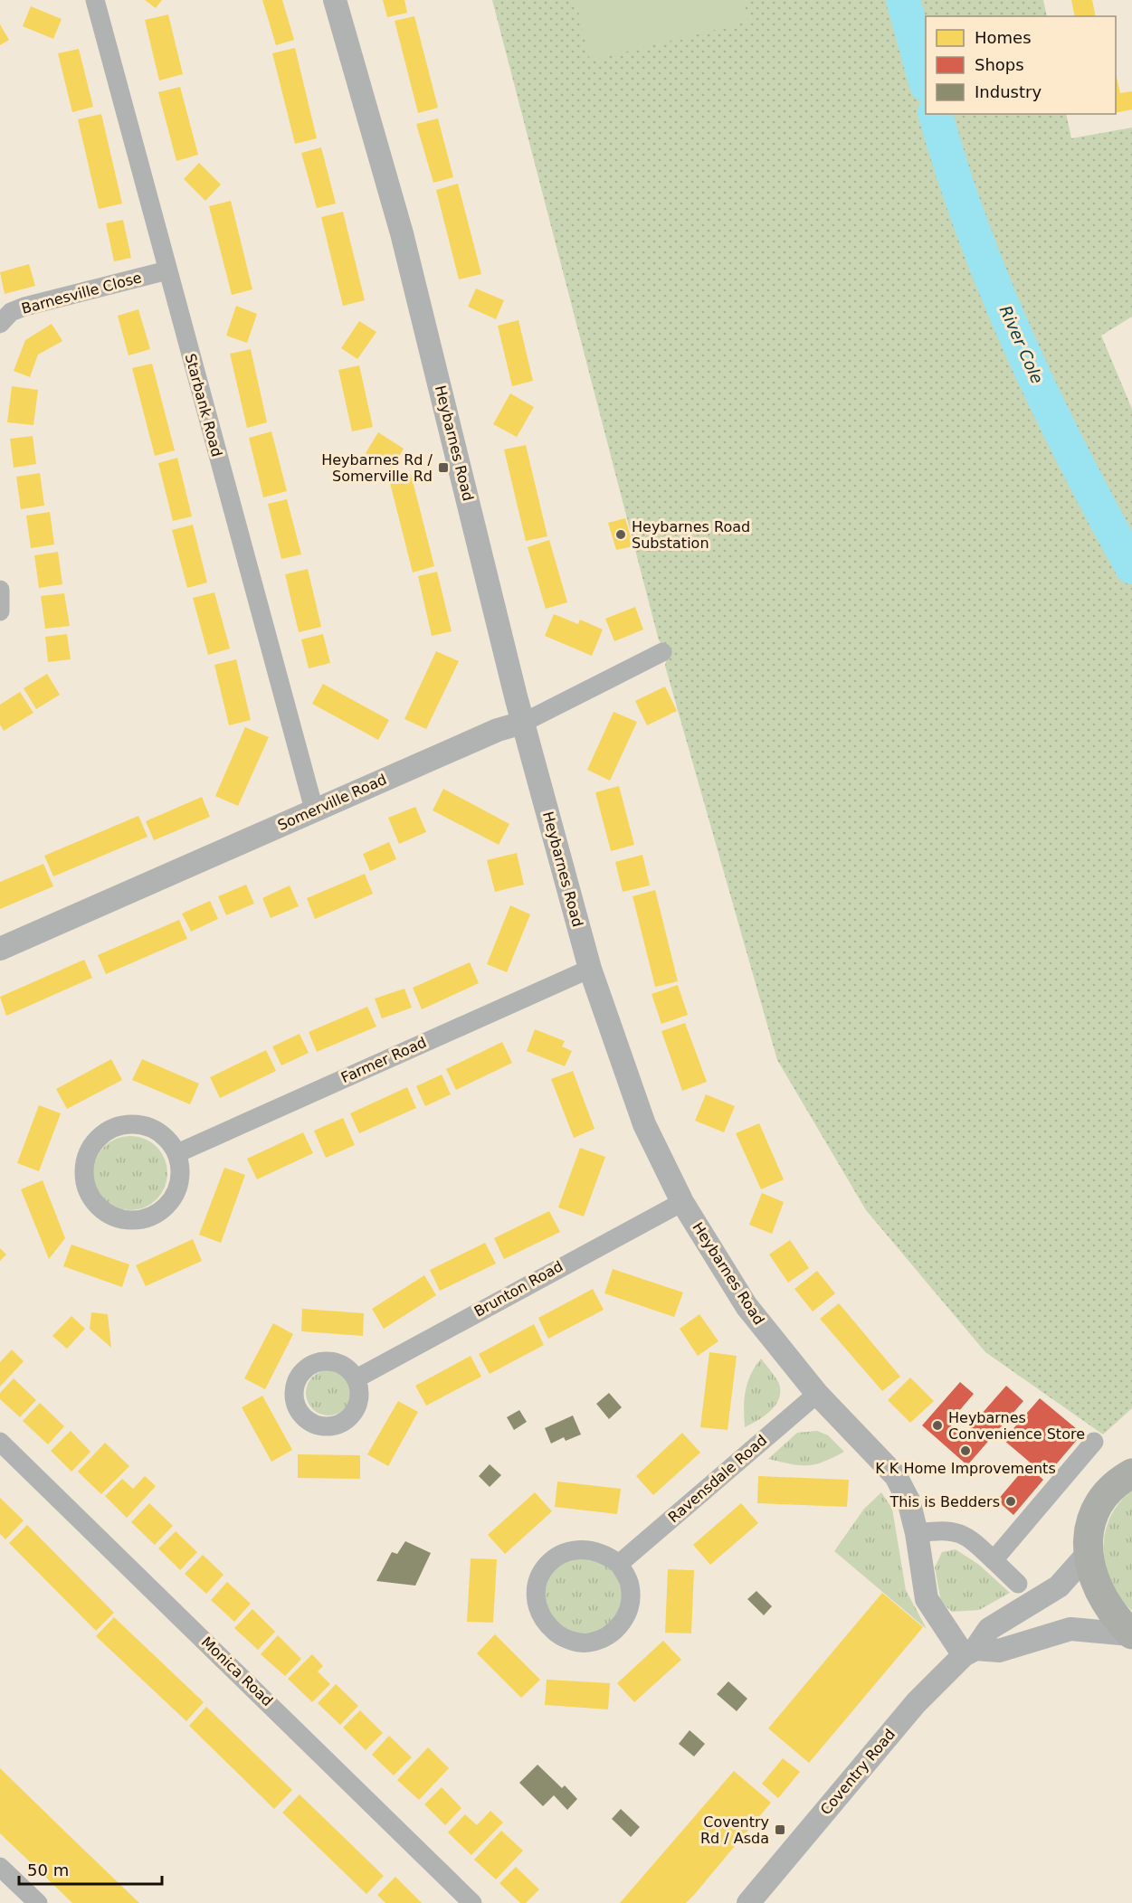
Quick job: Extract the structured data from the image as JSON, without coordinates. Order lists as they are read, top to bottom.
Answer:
{
  "streets": {
    "street": [
      "Barnesville Close",
      "Starbank Road",
      "Heybarnes Road",
      "Somerville Road",
      "Farmer Road",
      "Brunton Road",
      "Ravensdale Road",
      "Monica Road",
      "Coventry Road"
    ]
  },
  "crossings": [
    ["Barnesville Close", "Starbank Road"],
    ["Starbank Road", "Somerville Road"],
    ["Heybarnes Road", "Somerville Road"],
    ["Heybarnes Road", "Farmer Road"],
    ["Heybarnes Road", "Brunton Road"],
    ["Heybarnes Road", "Ravensdale Road"],
    ["Heybarnes Road", "Coventry Road"]
  ],
  "water": ["River Cole"],
  "places": {
    "transit": ["Heybarnes Rd / Somerville Rd", "Coventry Rd / Asda"],
    "other": [
      "Heybarnes Road Substation",
      "Heybarnes Convenience Store",
      "K K Home Improvements",
      "This is Bedders"
    ]
  },
  "legend": ["Homes", "Shops", "Industry"],
  "scale_bar": "50 m"
}
